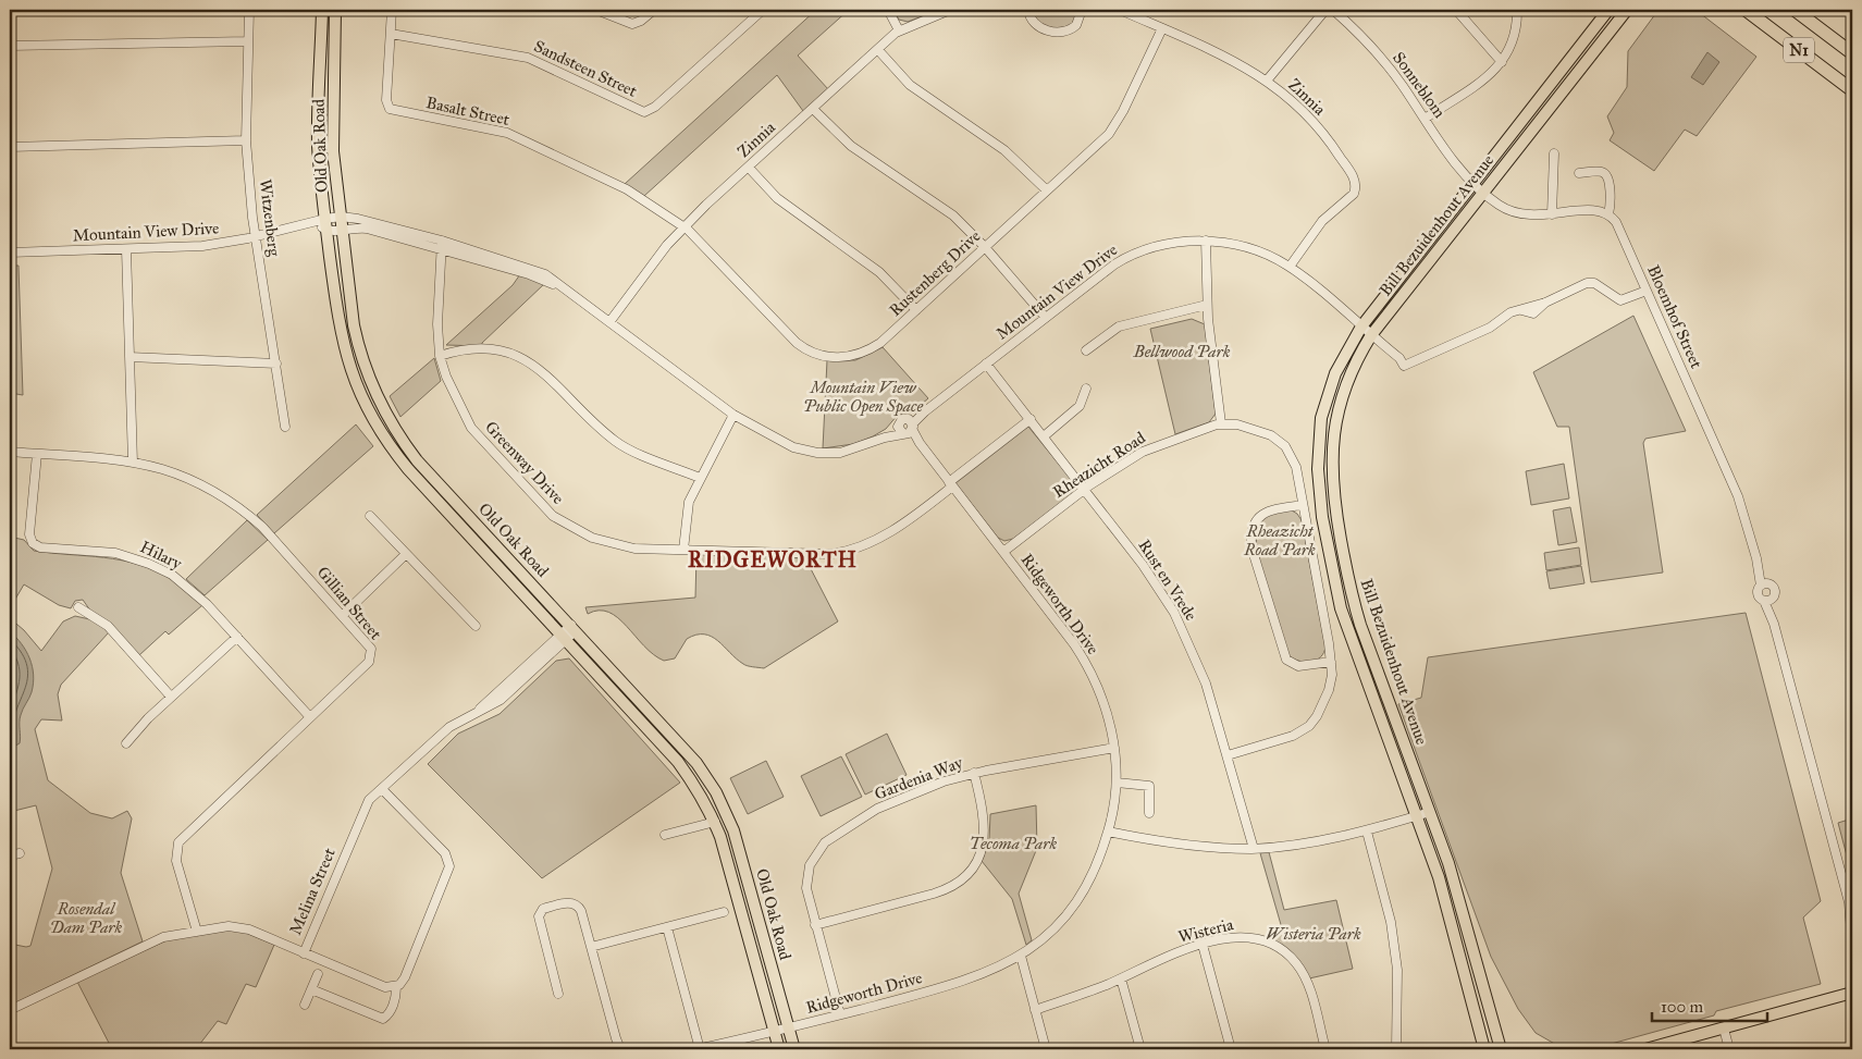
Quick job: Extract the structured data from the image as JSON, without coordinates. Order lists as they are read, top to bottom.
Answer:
{
  "streets": {
    "highway": ["N1"],
    "main road": ["Old Oak Road", "Bill Bezuidenhout Avenue"],
    "street": [
      "Sandsteen Street",
      "Sonneblom",
      "Zinnia",
      "Basalt Street",
      "Witzenberg",
      "Mountain View Drive",
      "Rustenberg Drive",
      "Bloemhof Street",
      "Greenway Drive",
      "Rheazicht Road",
      "Hilary",
      "Rust en Vrede",
      "Gillian Street",
      "Ridgeworth Drive",
      "Gardenia Way",
      "Melina Street",
      "Wisteria"
    ]
  },
  "crossings": [
    ["Sandsteen Street", "Basalt Street"],
    ["Sonneblom", "Bill Bezuidenhout Avenue"],
    ["Zinnia", "Basalt Street"],
    ["Zinnia", "Mountain View Drive"],
    ["Zinnia", "Rustenberg Drive"],
    ["Basalt Street", "Rustenberg Drive"],
    ["Old Oak Road", "Mountain View Drive"],
    ["Old Oak Road", "Ridgeworth Drive"],
    ["Old Oak Road", "Melina Street"],
    ["Witzenberg", "Mountain View Drive"],
    ["Bill Bezuidenhout Avenue", "Mountain View Drive"],
    ["Mountain View Drive", "Bloemhof Street"],
    ["Mountain View Drive", "Greenway Drive"],
    ["Mountain View Drive", "Rust en Vrede"],
    ["Mountain View Drive", "Ridgeworth Drive"],
    ["Greenway Drive", "Rust en Vrede"],
    ["Greenway Drive", "Ridgeworth Drive"],
    ["Rheazicht Road", "Rust en Vrede"],
    ["Rheazicht Road", "Ridgeworth Drive"],
    ["Hilary", "Gillian Street"],
    ["Gillian Street", "Melina Street"],
    ["Ridgeworth Drive", "Gardenia Way"]
  ],
  "districts": ["RIDGEWORTH"],
  "parks": [
    "Bellwood Park",
    "Mountain View Public Open Space",
    "Rheazicht Road Park",
    "Tecoma Park",
    "Rosendal Dam Park",
    "Wisteria Park"
  ],
  "scale_bar": "100 m"
}
